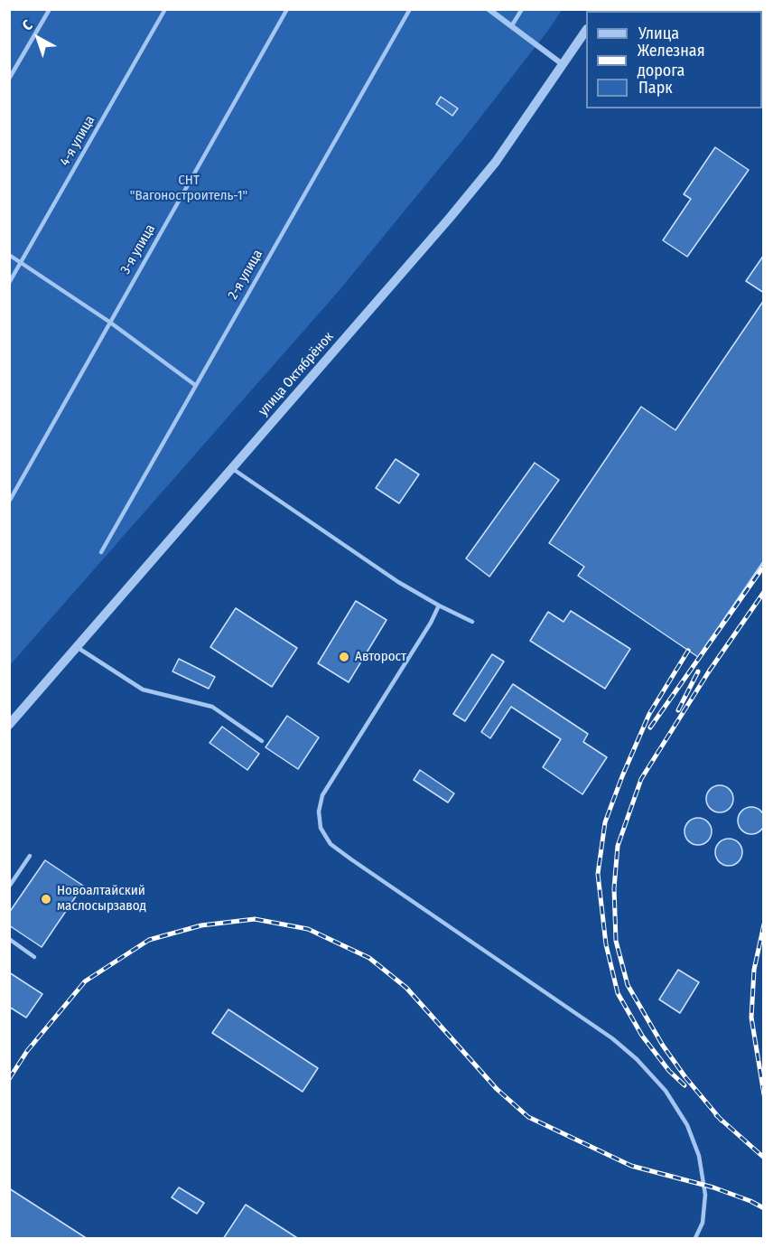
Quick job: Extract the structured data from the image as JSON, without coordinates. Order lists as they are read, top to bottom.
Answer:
{
  "streets": {
    "street": ["улица Октябрёнок"],
    "lane": ["4-я улица", "3-я улица", "2-я улица"]
  },
  "parks": ["СНТ \"Вагоностроитель-1\""],
  "places": ["Авторост", "Новоалтайский маслосырзавод"],
  "legend": ["Улица", "Железная дорога", "Парк"],
  "north": "top left"
}
